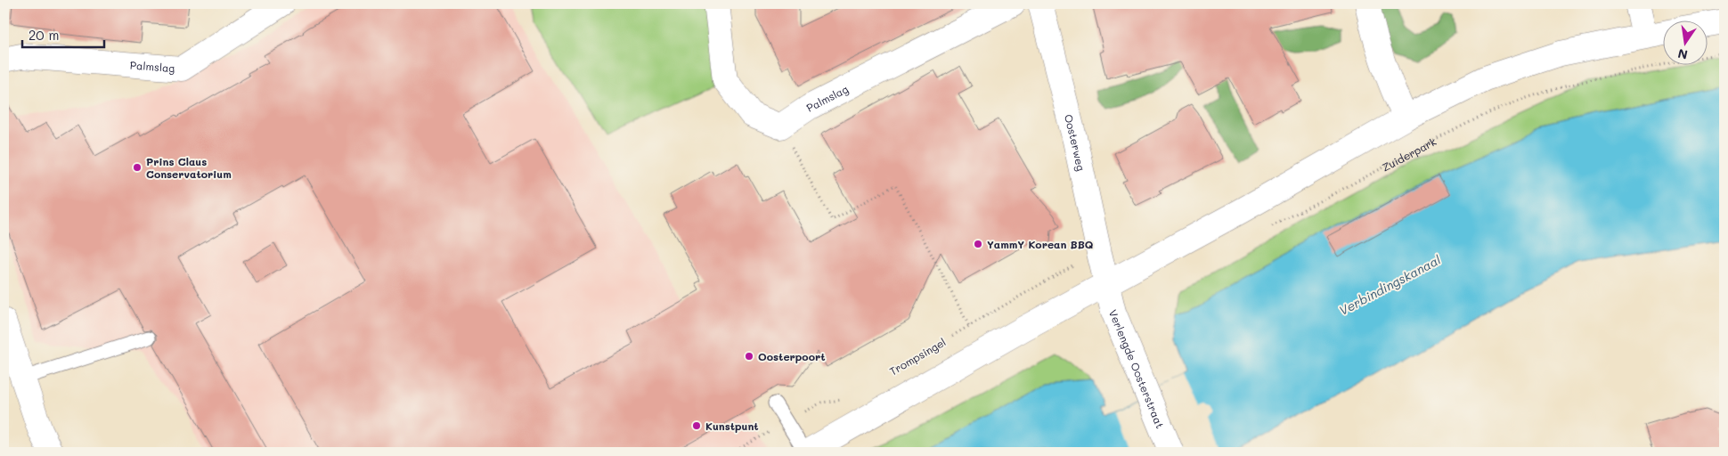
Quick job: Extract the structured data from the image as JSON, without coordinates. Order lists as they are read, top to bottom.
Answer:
{
  "streets": {
    "street": ["Palmslag", "Oosterweg", "Verlengde Oosterstraat"],
    "path": ["Zuiderpark", "Trompsingel"]
  },
  "crossings": [
    ["Oosterweg", "Trompsingel"],
    ["Oosterweg", "Verlengde Oosterstraat"]
  ],
  "water": ["Verbindingskanaal"],
  "places": [
    "Prins Claus Conservatorium",
    "YammY Korean BBQ",
    "Oosterpoort",
    "Kunstpunt"
  ],
  "scale_bar": "20 m",
  "north": "bottom"
}
